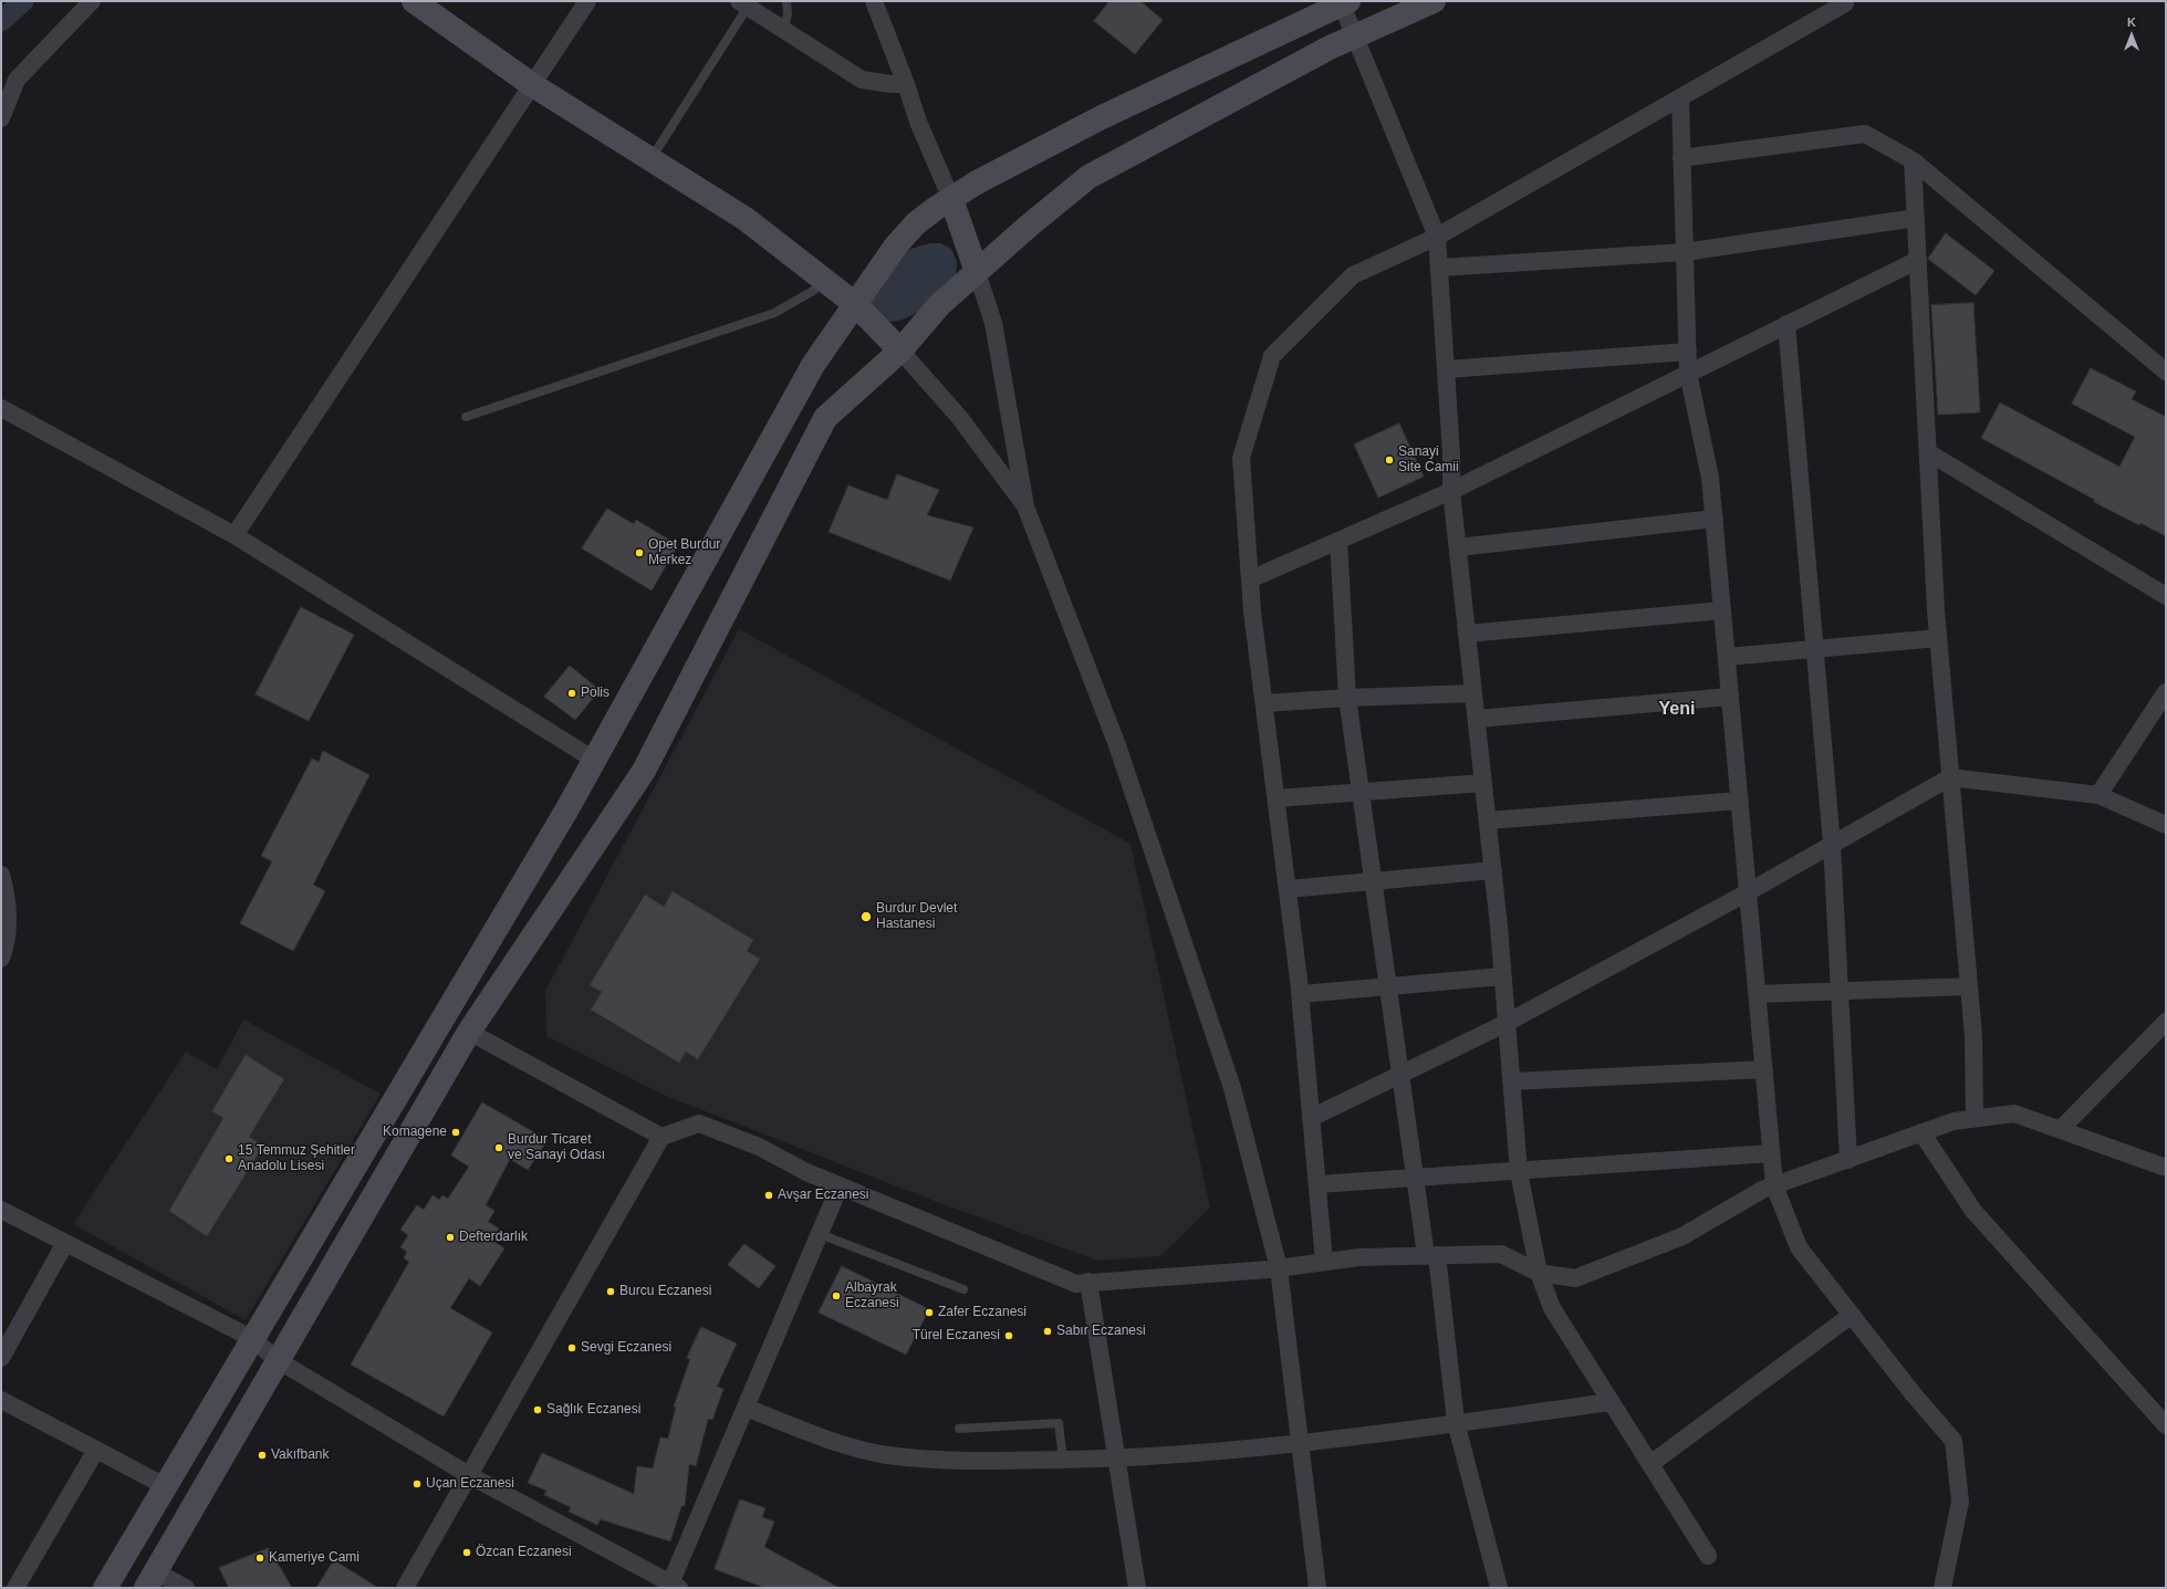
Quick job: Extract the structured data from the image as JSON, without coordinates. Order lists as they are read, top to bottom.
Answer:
{
  "districts": ["Yeni"],
  "places": [
    "Sanayi Site Camii",
    "Opet Burdur Merkez",
    "Polis",
    "Burdur Devlet Hastanesi",
    "Komagene",
    "Burdur Ticaret ve Sanayi Odası",
    "15 Temmuz Şehitler Anadolu Lisesi",
    "Avşar Eczanesi",
    "Defterdarlık",
    "Burcu Eczanesi",
    "Albayrak Eczanesi",
    "Zafer Eczanesi",
    "Sabır Eczanesi",
    "Türel Eczanesi",
    "Sevgi Eczanesi",
    "Sağlık Eczanesi",
    "Vakıfbank",
    "Uçan Eczanesi",
    "Özcan Eczanesi",
    "Kameriye Cami"
  ],
  "north": "top"
}
